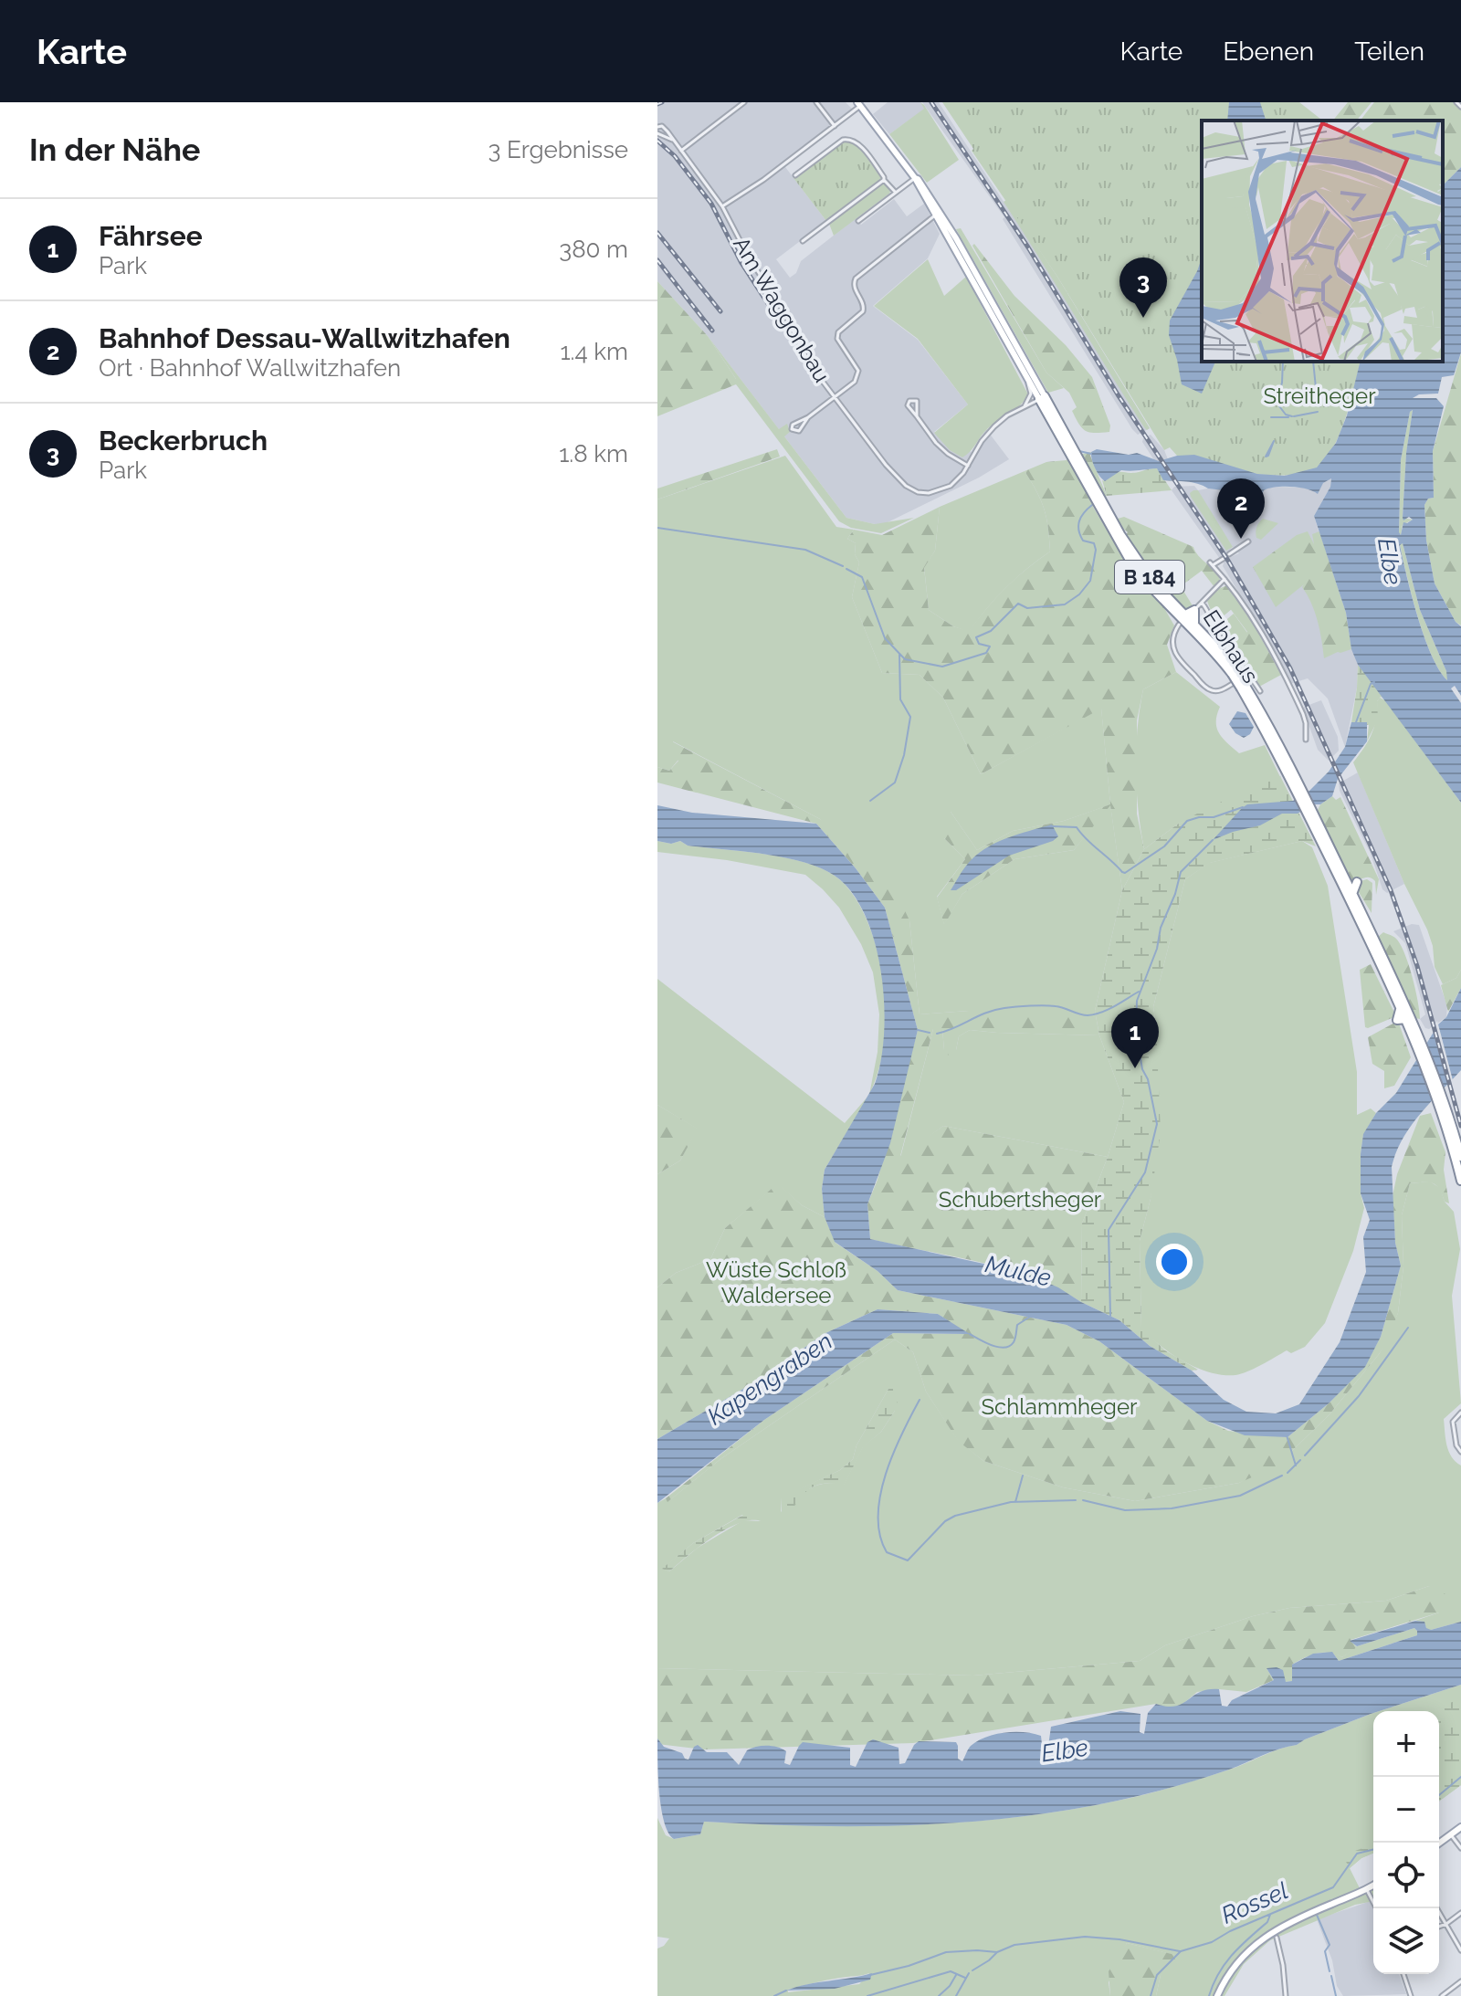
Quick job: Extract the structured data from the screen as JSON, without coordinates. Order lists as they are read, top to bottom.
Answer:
{
  "streets": {
    "highway": ["B 184"],
    "street": ["Am Waggonbau", "Elbhaus"]
  },
  "crossings": [
    ["Am Waggonbau", "B 184"]
  ],
  "water": [
    "Elbe",
    "Mulde",
    "Kapengraben",
    "Rossel"
  ],
  "parks": [
    "Streitheger",
    "Schubertsheger",
    "Wüste Schloß Waldersee",
    "Schlammheger"
  ],
  "page": {
    "header": "Karte",
    "nav": ["Karte", "Ebenen", "Teilen"],
    "heading": ["In der Nähe", "3 Ergebnisse"],
    "list": [
      {
        "mark": "1",
        "name": "Fährsee",
        "note": "Park",
        "value": "380 m"
      },
      {
        "mark": "2",
        "name": "Bahnhof Dessau-Wallwitzhafen",
        "note": "Ort · Bahnhof Wallwitzhafen",
        "value": "1.4 km"
      },
      {
        "mark": "3",
        "name": "Beckerbruch",
        "note": "Park",
        "value": "1.8 km"
      }
    ],
    "pins": ["3", "2", "1"],
    "map_buttons": ["+", "−"]
  }
}
